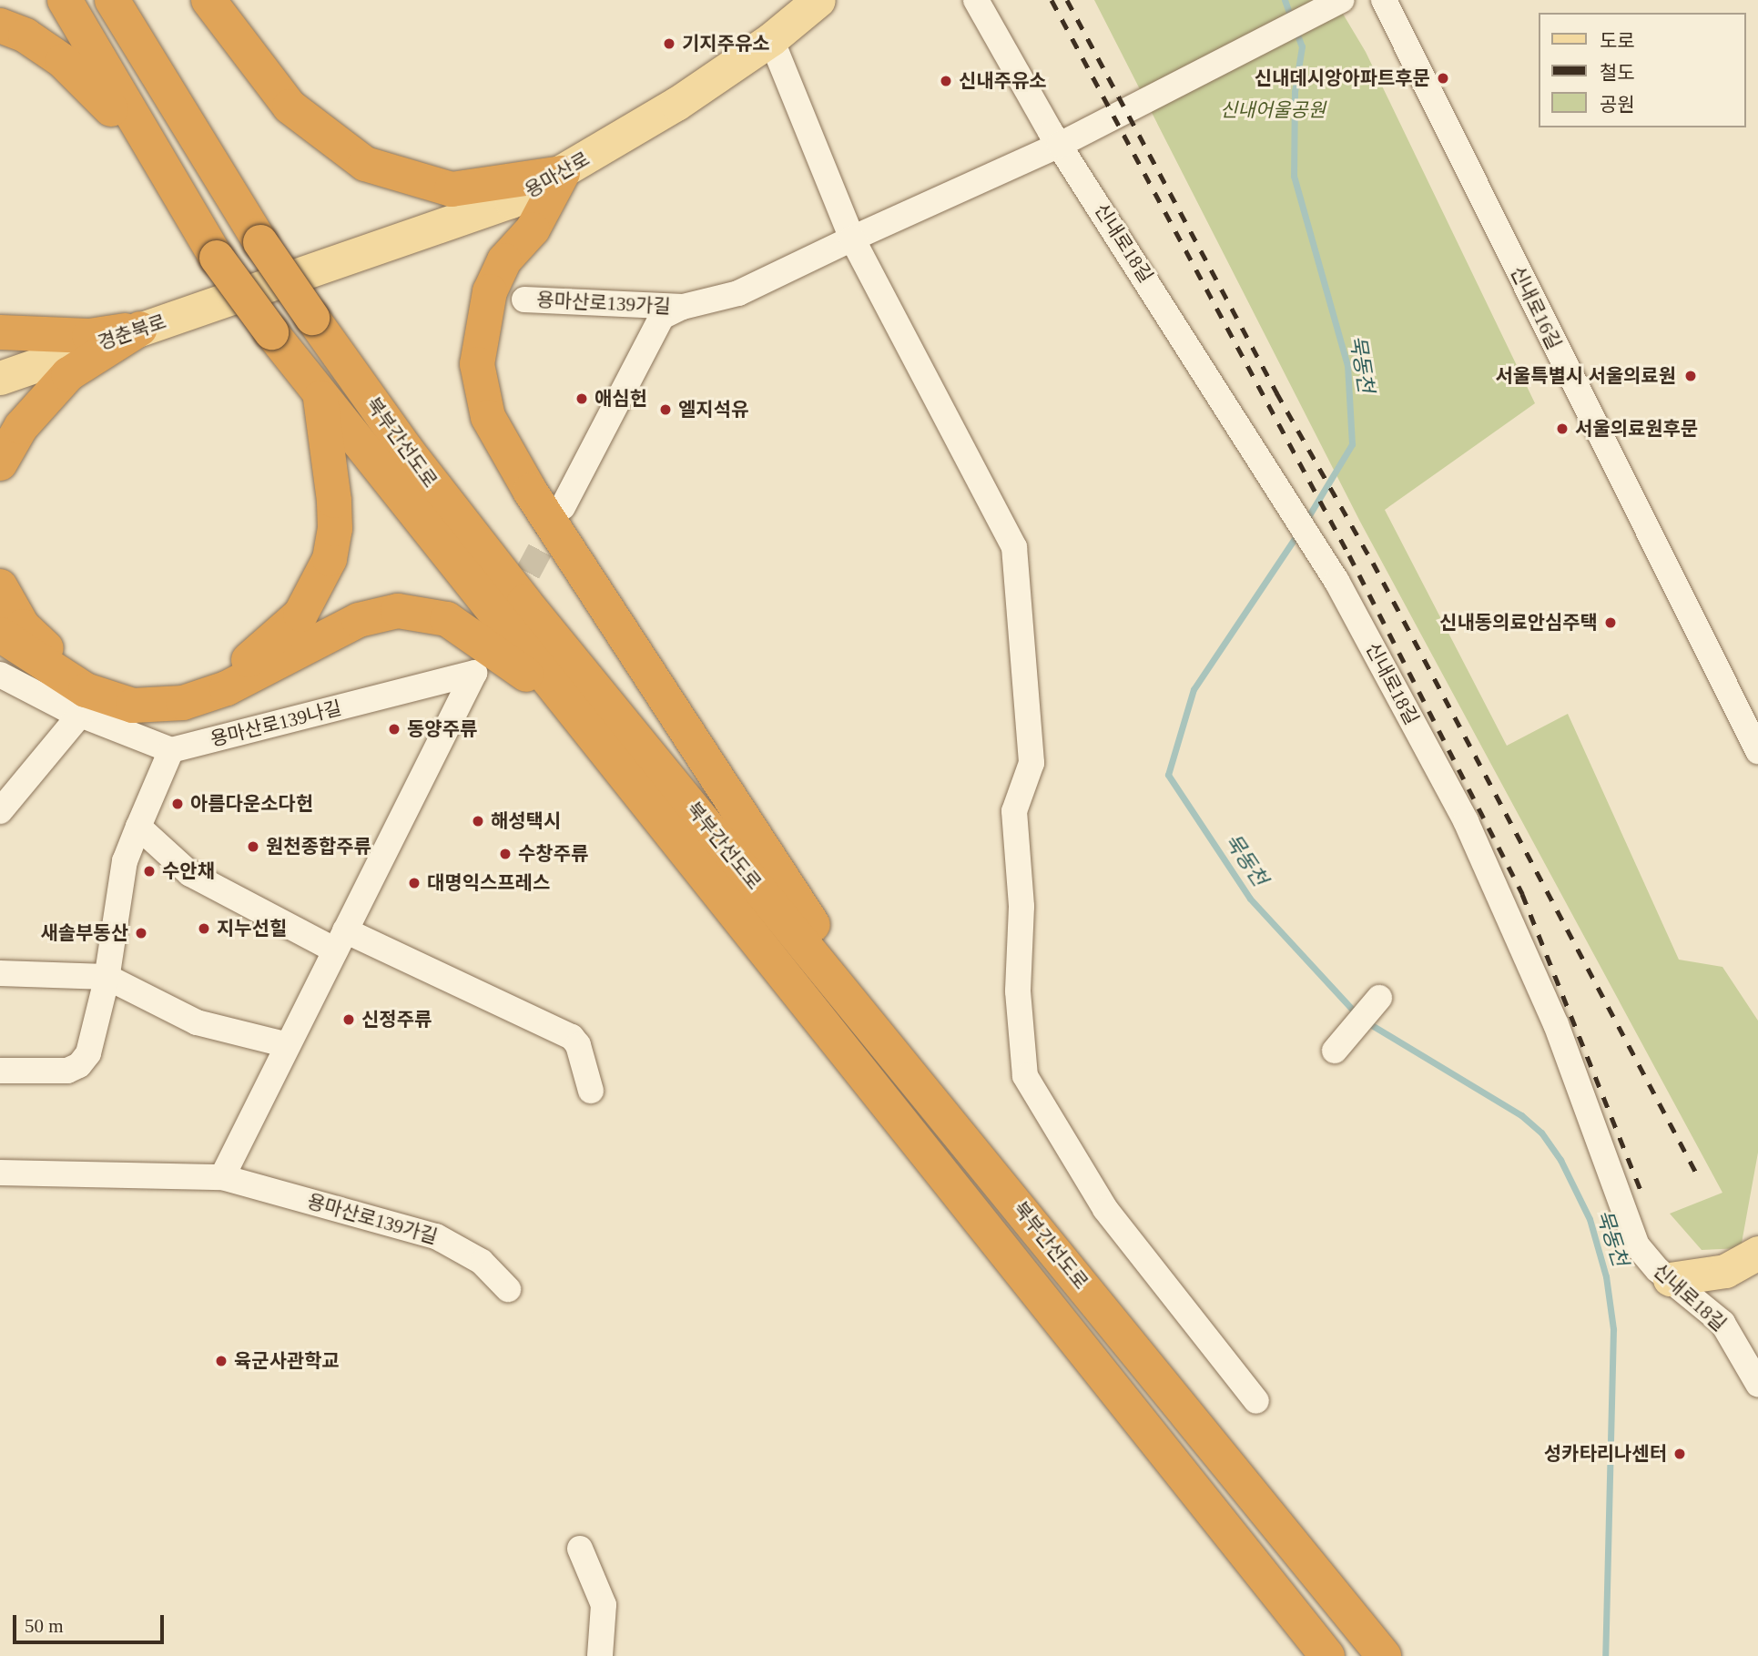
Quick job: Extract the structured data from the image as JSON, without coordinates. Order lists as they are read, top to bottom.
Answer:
{
  "streets": {
    "highway": ["북부간선도로"],
    "main road": ["용마산로", "경춘북로"],
    "street": [
      "신내로18길",
      "용마산로139가길",
      "신내로16길",
      "용마산로139나길"
    ]
  },
  "crossings": [
    ["용마산로", "경춘북로"],
    ["신내로18길", "용마산로139가길"]
  ],
  "water": ["묵동천"],
  "parks": ["신내어울공원"],
  "places": [
    "기지주유소",
    "신내데시앙아파트후문",
    "신내주유소",
    "서울특별시 서울의료원",
    "애심헌",
    "엘지석유",
    "서울의료원후문",
    "신내동의료안심주택",
    "동양주류",
    "아름다운소다헌",
    "해성택시",
    "원천종합주류",
    "수창주류",
    "수안채",
    "대명익스프레스",
    "지누선힐",
    "새솔부동산",
    "신정주류",
    "육군사관학교",
    "성카타리나센터"
  ],
  "legend": ["도로", "철도", "공원"],
  "scale_bar": "50 m"
}
